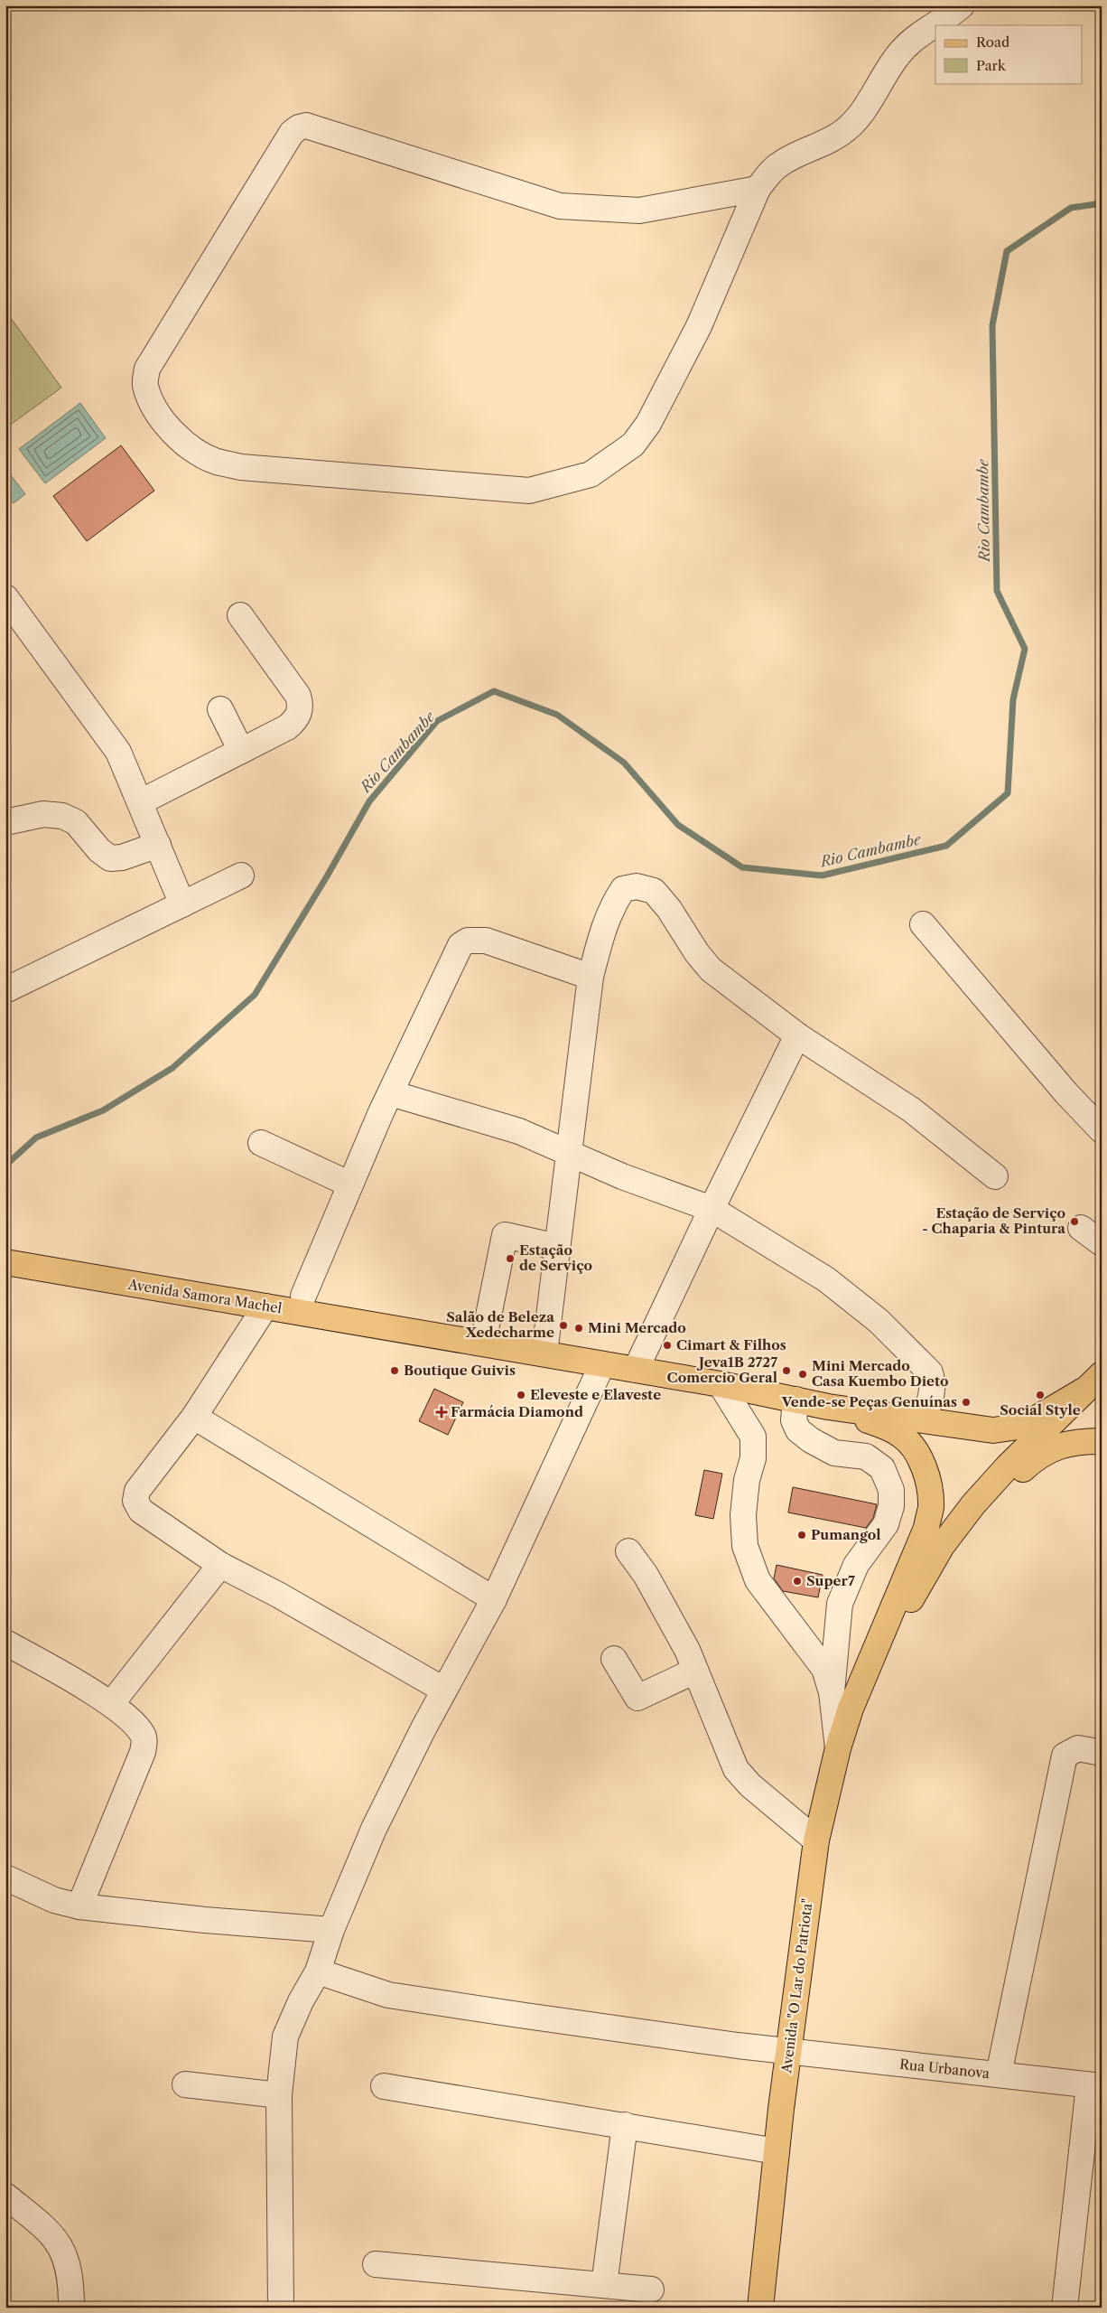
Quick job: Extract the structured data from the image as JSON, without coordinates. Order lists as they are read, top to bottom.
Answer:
{
  "streets": {
    "main road": ["Avenida Samora Machel", "Avenida \"O Lar do Patriota\""],
    "street": ["Rua Urbanova"]
  },
  "crossings": [
    ["Avenida Samora Machel", "Avenida \"O Lar do Patriota\""],
    ["Avenida \"O Lar do Patriota\"", "Rua Urbanova"]
  ],
  "water": ["Rio Cambambe"],
  "places": {
    "other": [
      "Estação de Serviço - Chaparia & Pintura",
      "Estação de Serviço",
      "Salão de Beleza Xedecharme",
      "Mini Mercado",
      "Cimart & Filhos",
      "Boutique Guivis",
      "Jeva1B 2727 Comercio Geral",
      "Mini Mercado Casa Kuembo Dieto",
      "Eleveste e Elaveste",
      "Social Style",
      "Vende-se Peças Genuínas",
      "Pumangol",
      "Super7"
    ],
    "health": ["Farmácia Diamond"]
  },
  "legend": ["Road", "Park"]
}
